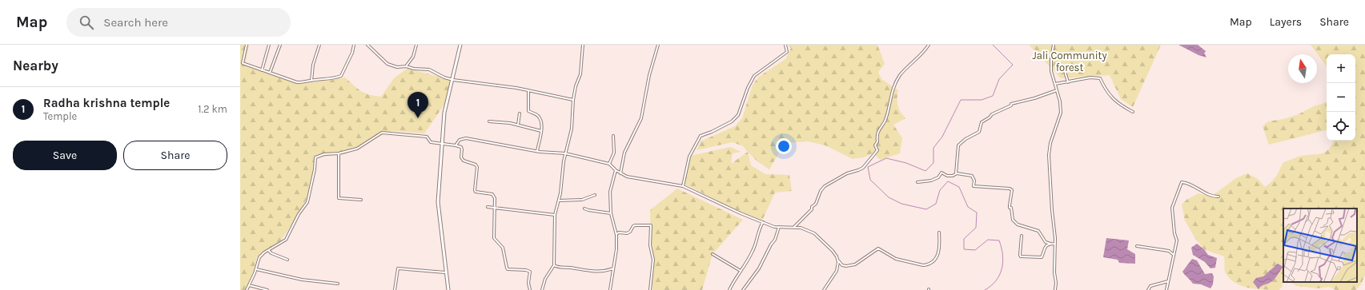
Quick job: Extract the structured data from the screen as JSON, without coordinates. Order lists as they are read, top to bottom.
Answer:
{
  "parks": ["Jali Community forest"],
  "north": "top",
  "page": {
    "header": "Map",
    "search": "Search here",
    "nav": ["Map", "Layers", "Share"],
    "heading": "Nearby",
    "map_buttons": ["+", "−"],
    "list": [
      {
        "mark": "1",
        "name": "Radha krishna temple",
        "note": "Temple",
        "value": "1.2 km"
      }
    ],
    "pins": "1",
    "buttons": ["Save", "Share"]
  }
}
